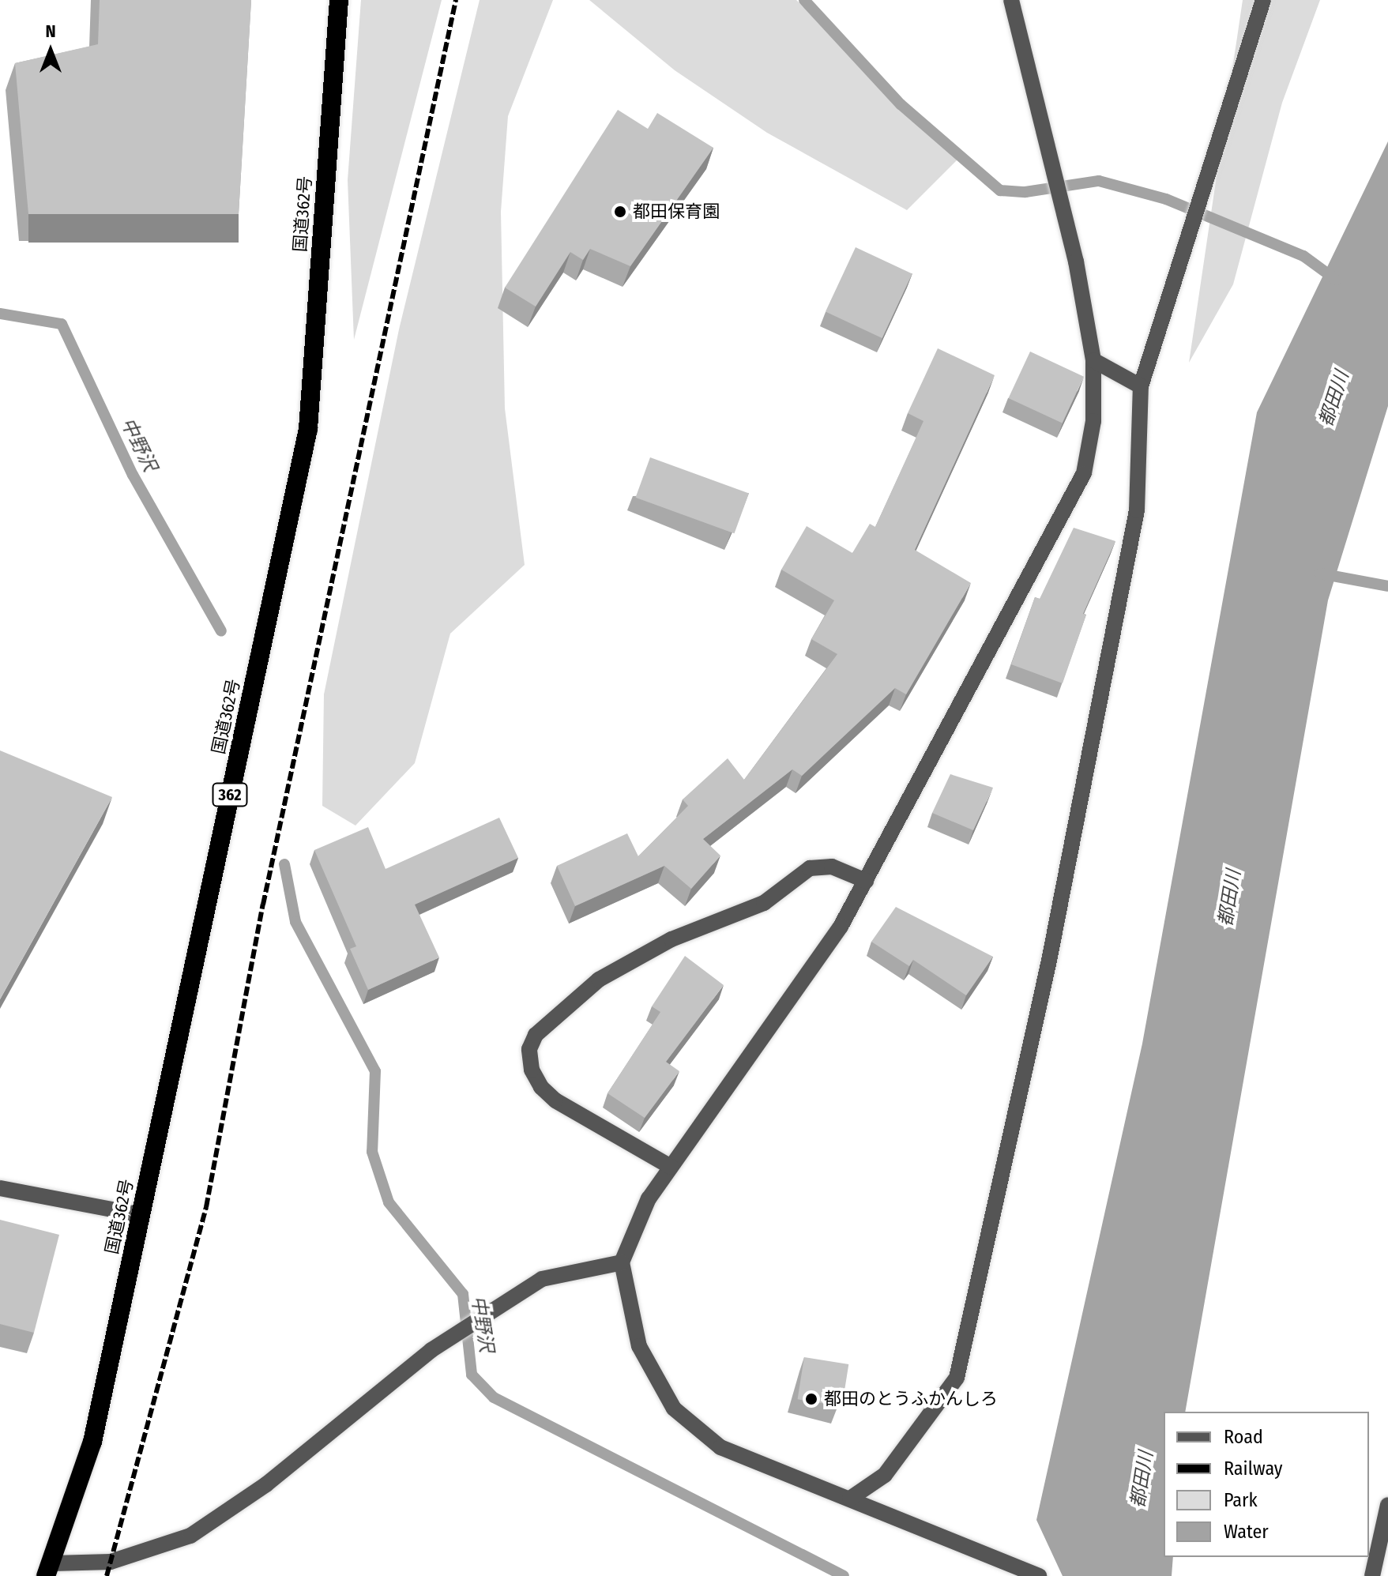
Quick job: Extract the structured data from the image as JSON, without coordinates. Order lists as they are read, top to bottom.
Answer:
{
  "streets": {
    "highway": ["国道362号", "362"]
  },
  "water": ["都田川", "中野沢"],
  "places": ["都田保育園", "都田のとうふかんしろ"],
  "legend": [
    "Road",
    "Railway",
    "Park",
    "Water"
  ],
  "north": "top"
}
